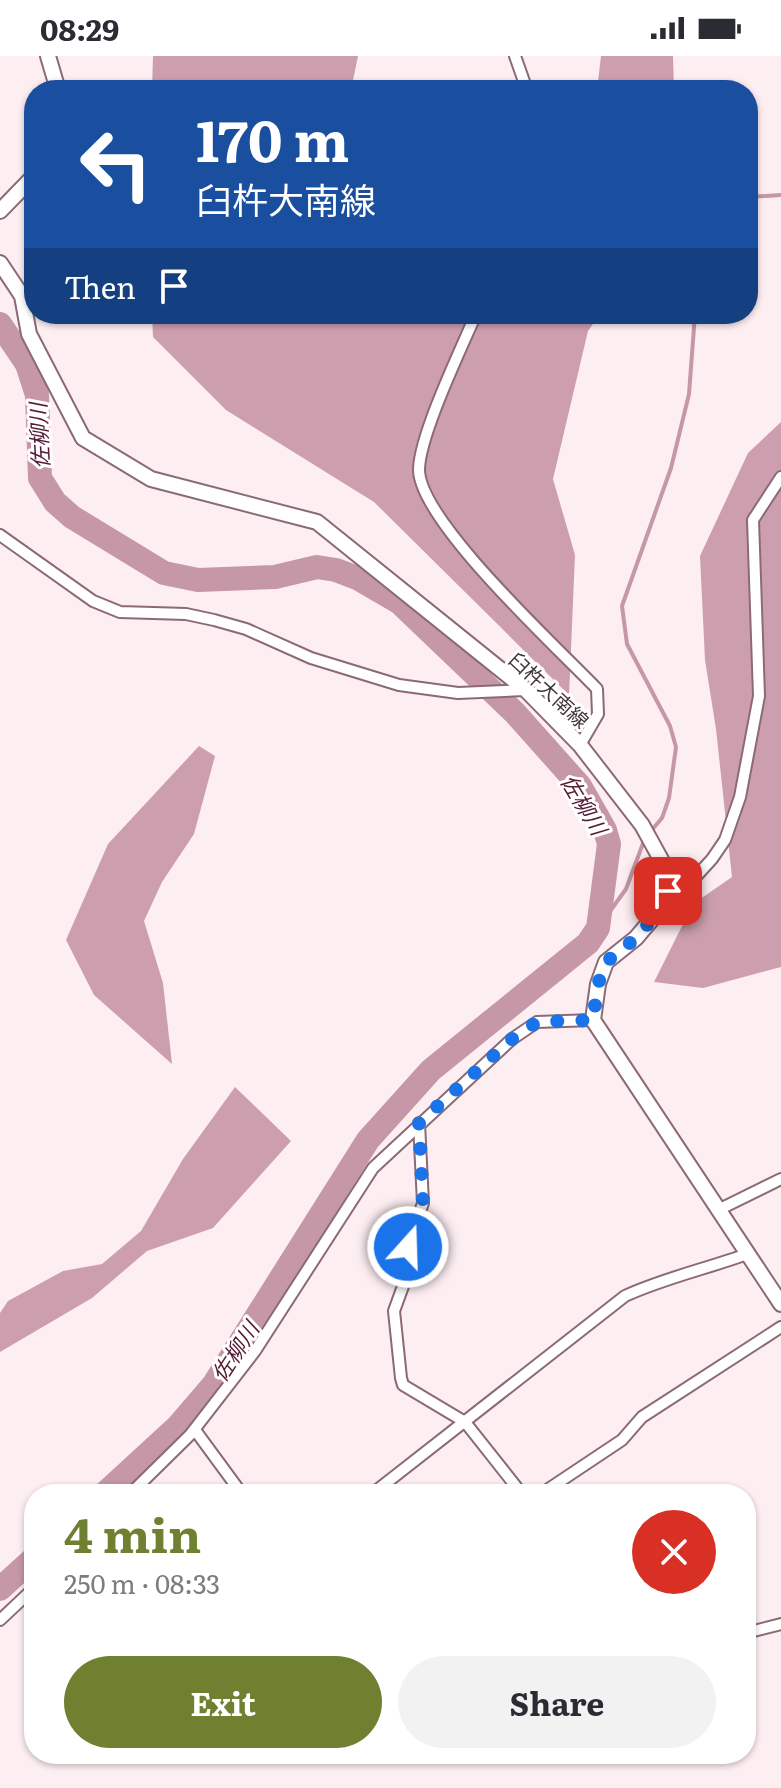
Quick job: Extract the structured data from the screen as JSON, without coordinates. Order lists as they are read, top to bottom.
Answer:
{
  "streets": {
    "main road": ["臼杵大南線"]
  },
  "water": ["佐柳川"],
  "page": {
    "status": "08:29",
    "turn": ["170 m", "臼杵大南線"],
    "then": "Then",
    "heading": ["4 min", "250 m · 08:33"],
    "buttons": ["Exit", "Share"]
  }
}
